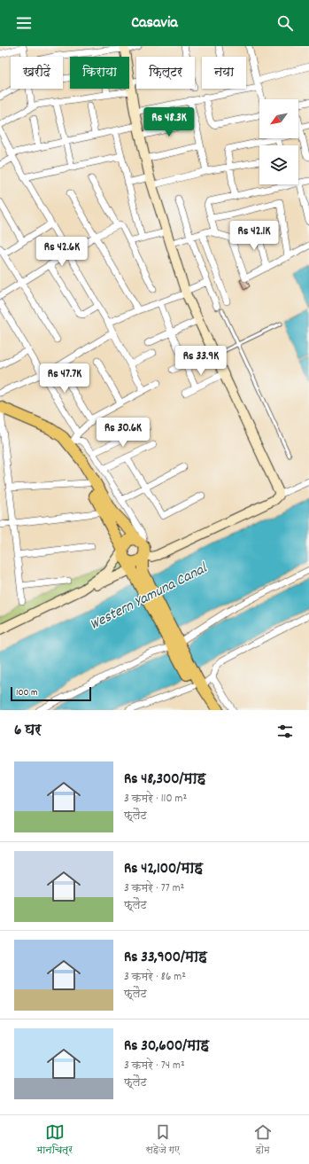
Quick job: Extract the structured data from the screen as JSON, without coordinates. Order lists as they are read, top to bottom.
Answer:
{
  "water": ["Western Yamuna Canal"],
  "scale_bar": "100 m",
  "north": "bottom left",
  "page": {
    "header": "Casavia",
    "chip": [
      "खरीदें",
      "किराया",
      "फ़िल्टर",
      "नया"
    ],
    "price": [
      "Rs 48.3K",
      "Rs 42.1K",
      "Rs 42.6K",
      "Rs 33.9K",
      "Rs 47.7K",
      "Rs 30.6K"
    ],
    "scale": "100 m",
    "heading": "6 घर",
    "list": [
      {
        "name": "Rs 48,300/माह",
        "note": "3 कमरे · 110 m² · फ़्लैट"
      },
      {
        "name": "Rs 42,100/माह",
        "note": "3 कमरे · 77 m² · फ़्लैट"
      },
      {
        "name": "Rs 33,900/माह",
        "note": "3 कमरे · 86 m² · फ़्लैट"
      },
      {
        "name": "Rs 30,600/माह",
        "note": "3 कमरे · 74 m² · फ़्लैट"
      }
    ],
    "tabs": ["मानचित्र", "सहेजे गए", "होम"]
  }
}
